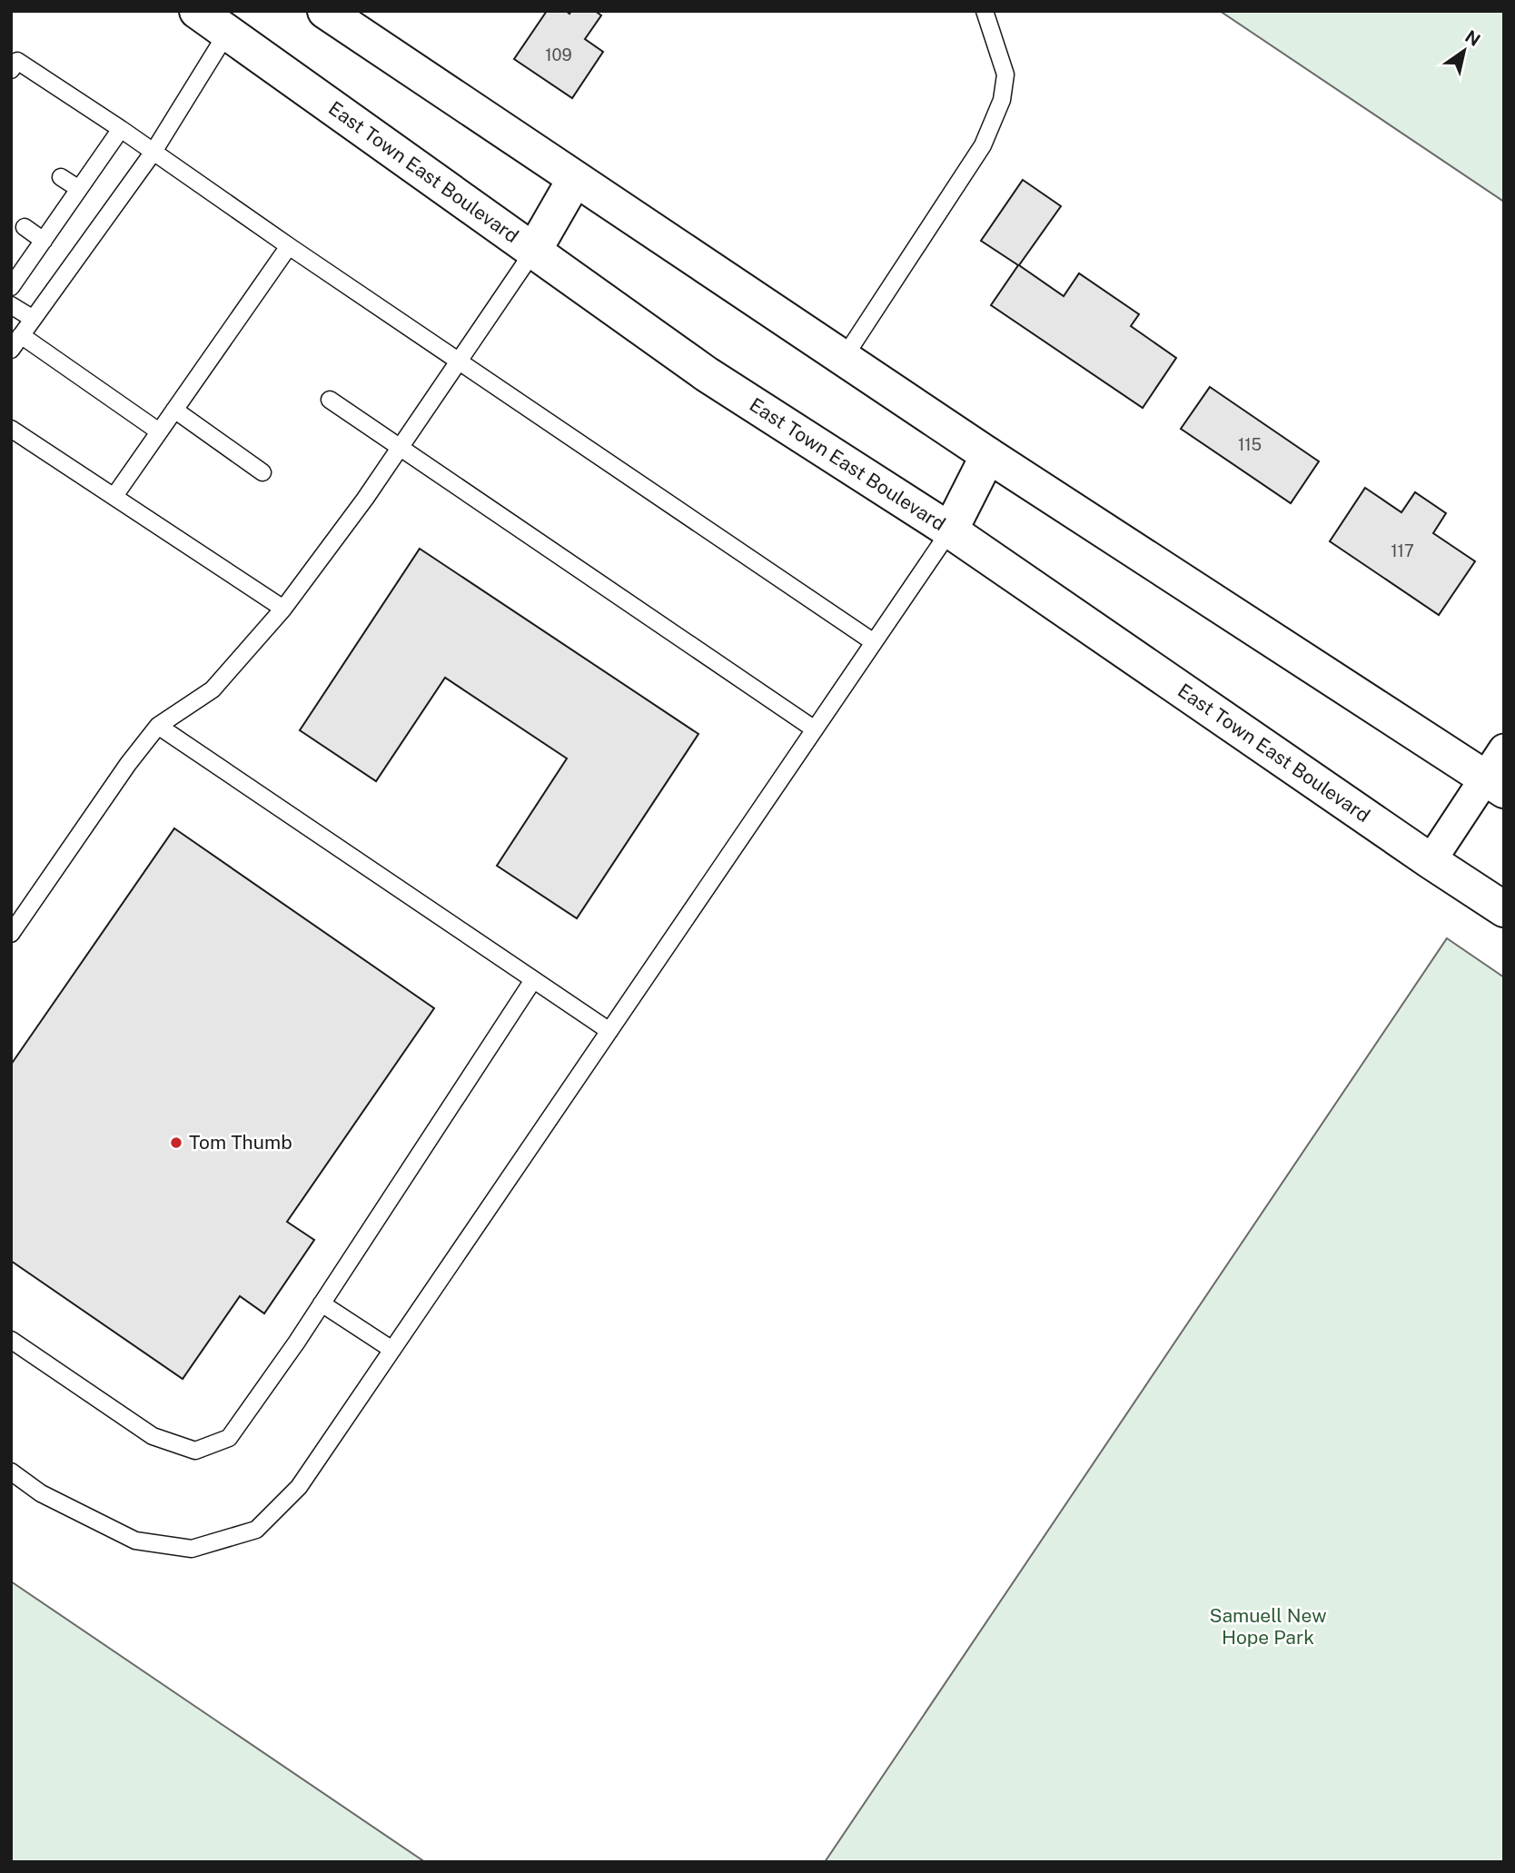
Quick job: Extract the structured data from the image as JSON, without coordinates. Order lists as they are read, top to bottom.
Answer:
{
  "streets": {
    "street": ["East Town East Boulevard"]
  },
  "parks": ["Samuell New Hope Park"],
  "places": ["Tom Thumb"],
  "house_numbers": ["109", "115", "117"],
  "north": "top right"
}
